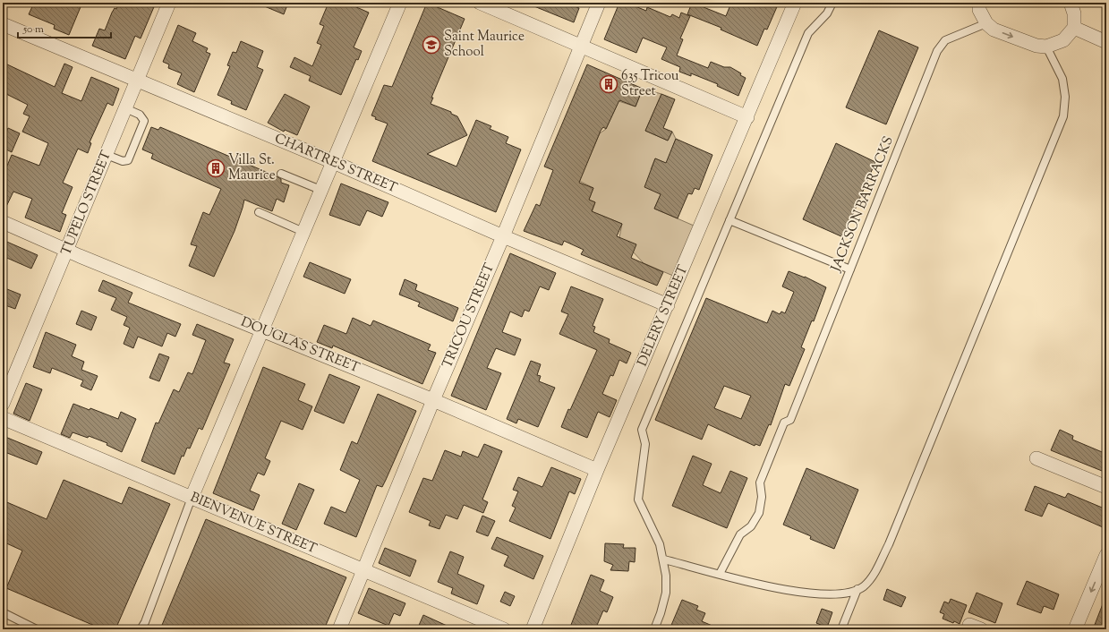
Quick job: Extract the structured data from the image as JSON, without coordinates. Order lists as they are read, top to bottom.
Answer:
{
  "streets": {
    "street": [
      "CHARTRES STREET",
      "TUPELO STREET",
      "TRICOU STREET",
      "DELERY STREET",
      "DOUGLAS STREET",
      "BIENVENUE STREET"
    ],
    "lane": ["JACKSON BARRACKS"]
  },
  "crossings": [
    ["CHARTRES STREET", "TUPELO STREET"],
    ["CHARTRES STREET", "TRICOU STREET"],
    ["CHARTRES STREET", "DELERY STREET"],
    ["TUPELO STREET", "DOUGLAS STREET"],
    ["TRICOU STREET", "DOUGLAS STREET"],
    ["TRICOU STREET", "BIENVENUE STREET"],
    ["DELERY STREET", "DOUGLAS STREET"]
  ],
  "places": {
    "school or university": ["Saint Maurice School"],
    "building": ["635 Tricou Street", "Villa St. Maurice"]
  },
  "scale_bar": "50 m"
}
